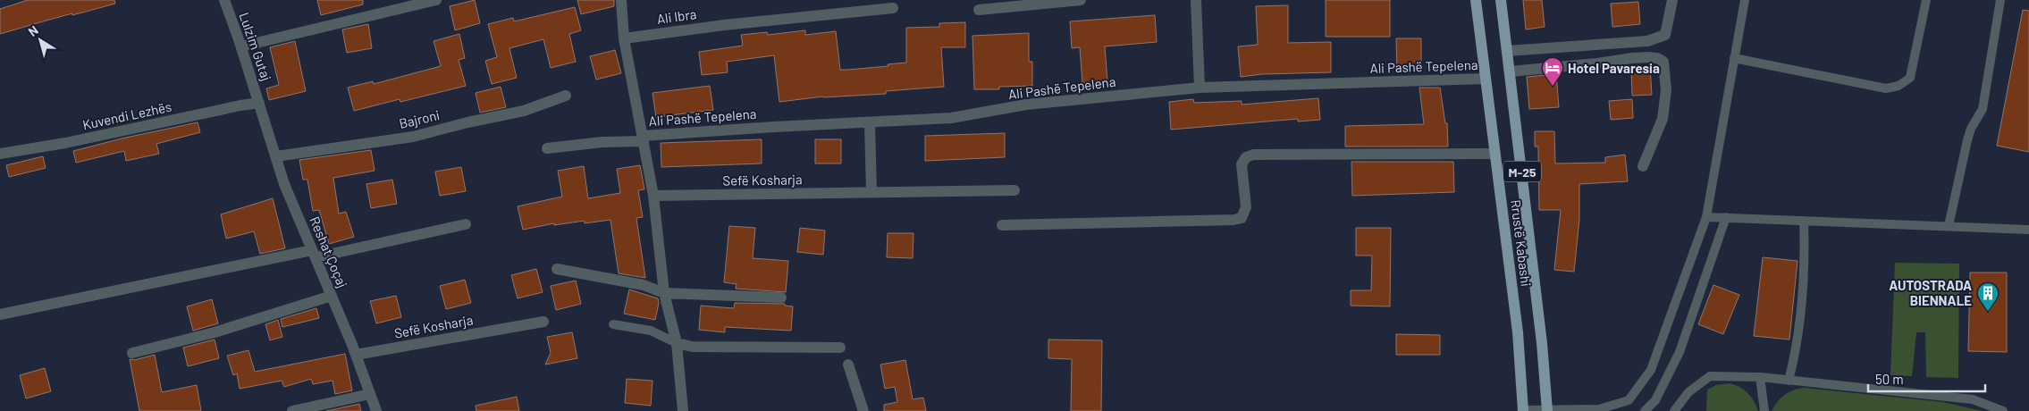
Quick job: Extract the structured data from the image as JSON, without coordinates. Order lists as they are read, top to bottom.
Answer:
{
  "streets": {
    "main road": ["M-25", "Rrustë Kabashi"],
    "street": [
      "Ali Ibra",
      "Lulzim Gutaj",
      "Ali Pashë Tepelena",
      "Kuvendi Lezhës",
      "Bajroni",
      "Sefë Kosharja",
      "Reshat Çoçaj"
    ]
  },
  "crossings": [
    ["Lulzim Gutaj", "Kuvendi Lezhës"],
    ["Lulzim Gutaj", "Reshat Çoçaj"],
    ["Ali Pashë Tepelena", "Rrustë Kabashi"],
    ["Kuvendi Lezhës", "Reshat Çoçaj"],
    ["Bajroni", "Reshat Çoçaj"],
    ["Sefë Kosharja", "Reshat Çoçaj"]
  ],
  "places": {
    "hotel": ["Hotel Pavaresia"],
    "building": ["AUTOSTRADA BIENNALE"]
  },
  "scale_bar": "50 m",
  "north": "top left"
}
